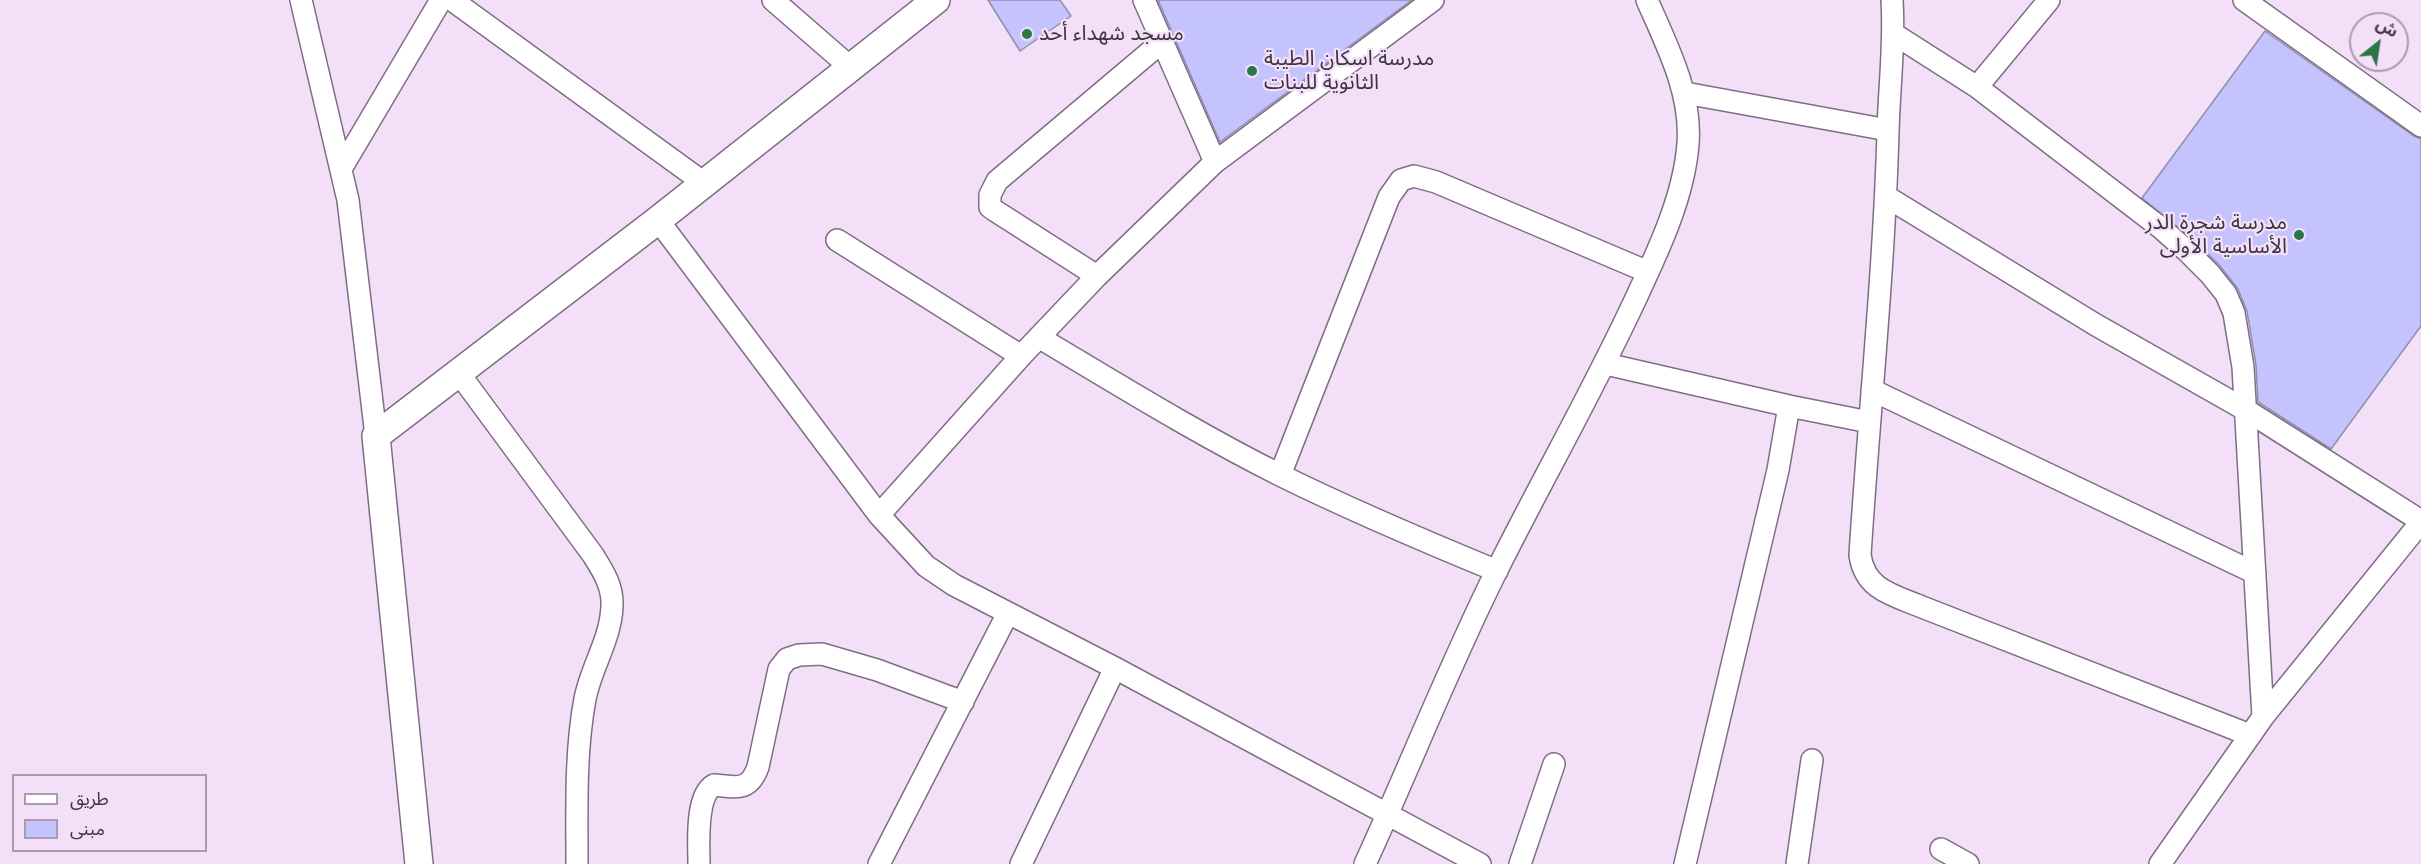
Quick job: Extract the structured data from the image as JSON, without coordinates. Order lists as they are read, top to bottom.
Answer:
{
  "places": ["مسجد شهداء أحد", "مدرسة اسكان الطيبة الثانوية للبنات", "مدرسة شجرة الدر الأساسية الأولى"],
  "legend": ["طريق", "مبنى"],
  "north": "top right"
}
